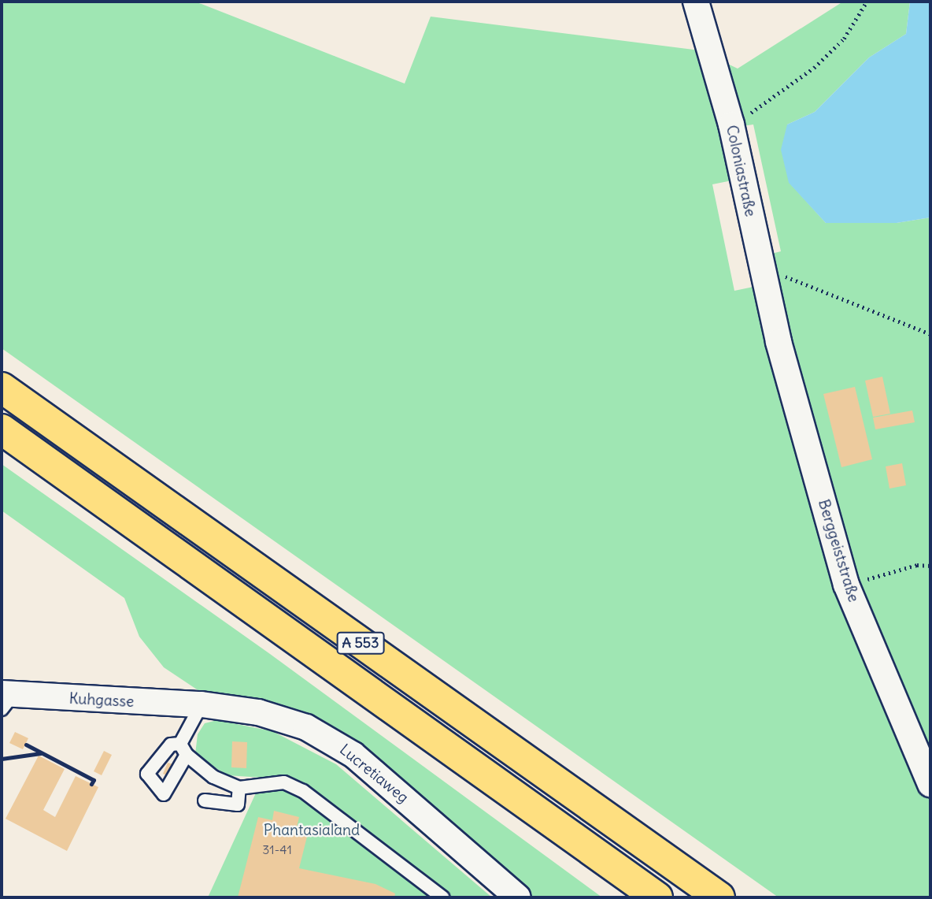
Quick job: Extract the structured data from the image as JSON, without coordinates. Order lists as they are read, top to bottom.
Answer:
{
  "streets": {
    "highway": ["A 553"],
    "street": [
      "Coloniastraße",
      "Berggeiststraße",
      "Kuhgasse",
      "Lucretiaweg"
    ]
  },
  "crossings": [
    ["Coloniastraße", "Berggeiststraße"],
    ["Kuhgasse", "Lucretiaweg"]
  ],
  "parks": ["Phantasialand"],
  "house_numbers": ["31-41"]
}
